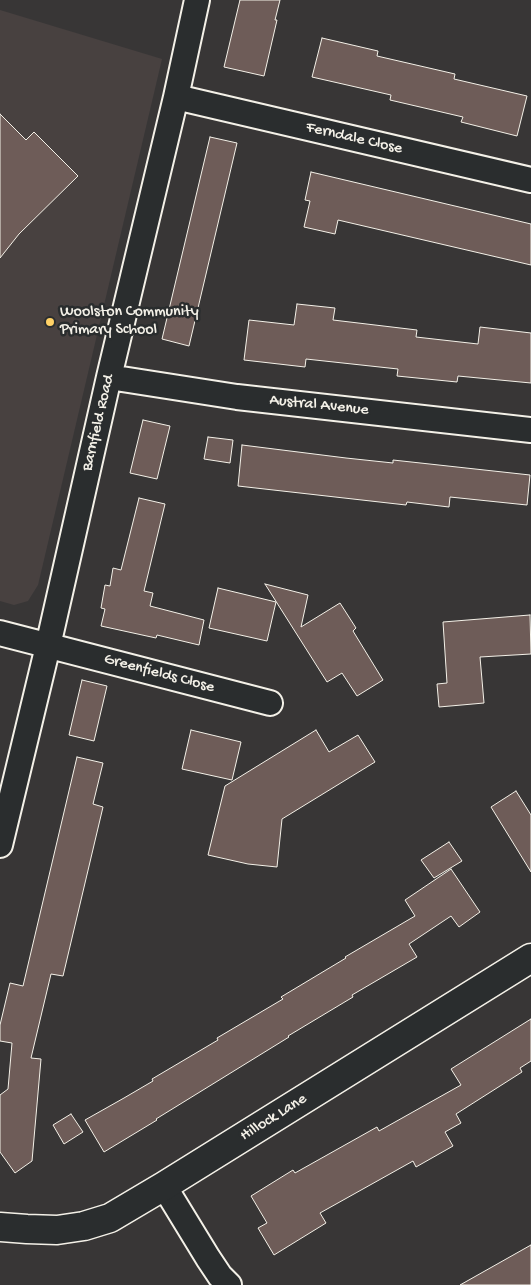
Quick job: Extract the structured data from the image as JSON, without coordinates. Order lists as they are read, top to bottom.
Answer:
{
  "streets": {
    "street": [
      "Ferndale Close",
      "Austral Avenue",
      "Barnfield Road",
      "Greenfields Close",
      "Hillock Lane"
    ]
  },
  "crossings": [
    ["Ferndale Close", "Barnfield Road"],
    ["Austral Avenue", "Barnfield Road"],
    ["Barnfield Road", "Greenfields Close"]
  ],
  "places": ["Woolston Community Primary School"]
}
